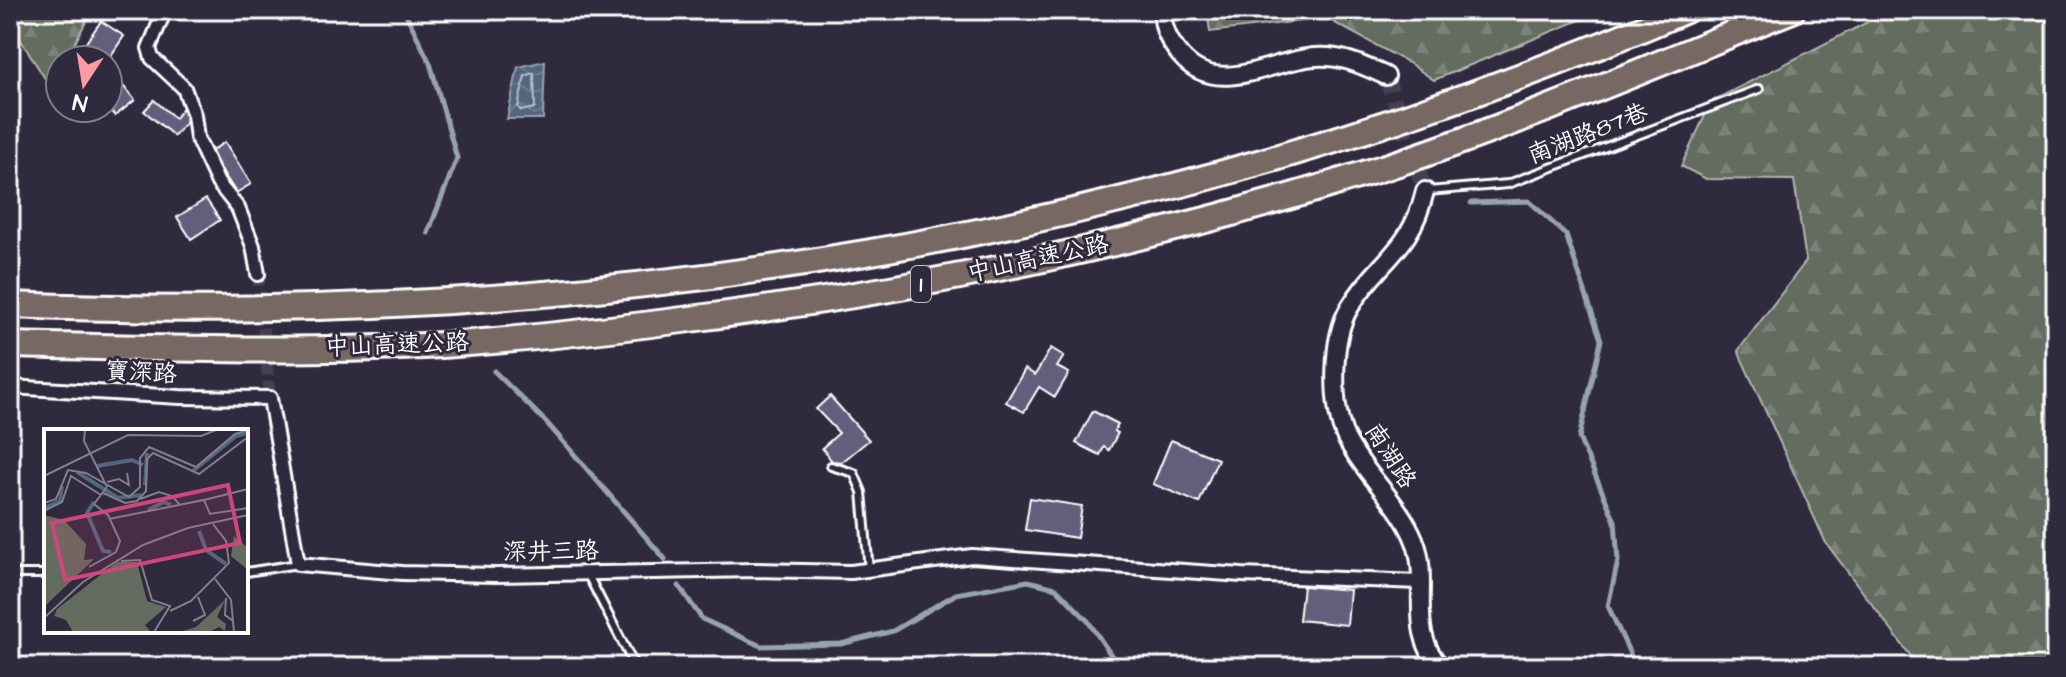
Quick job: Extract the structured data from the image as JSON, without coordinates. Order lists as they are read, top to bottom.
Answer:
{
  "streets": {
    "highway": ["中山高速公路", "1"],
    "street": ["寶深路", "南湖路", "深井三路"],
    "lane": ["南湖路87巷"]
  },
  "crossings": [
    ["南湖路87巷", "南湖路"],
    ["寶深路", "深井三路"],
    ["南湖路", "深井三路"]
  ],
  "north": "bottom"
}
